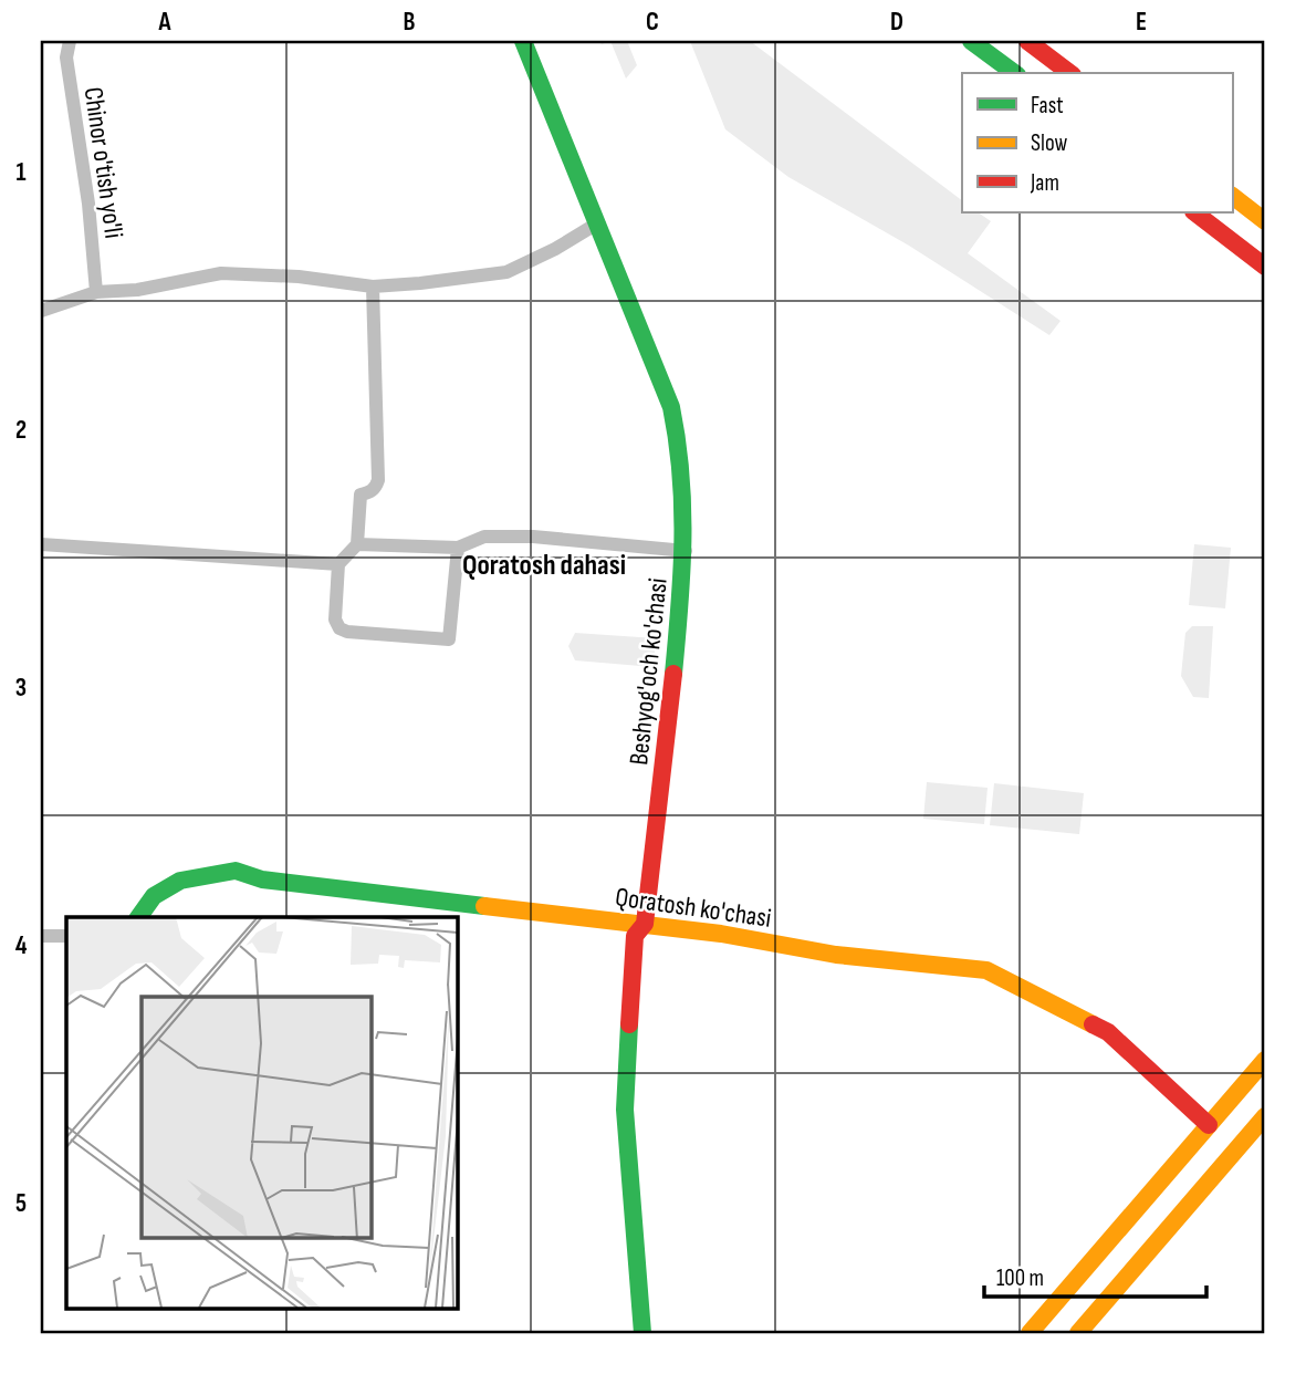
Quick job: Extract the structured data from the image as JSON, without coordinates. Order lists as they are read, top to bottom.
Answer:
{
  "streets": {
    "street": ["Chinor o'tish yo'li", "Beshyog'och ko'chasi", "Qoratosh ko'chasi"]
  },
  "crossings": [
    ["Beshyog'och ko'chasi", "Qoratosh ko'chasi"]
  ],
  "districts": ["Qoratosh dahasi"],
  "legend": ["Fast", "Slow", "Jam"],
  "scale_bar": "100 m",
  "grid": {
    "columns": [
      "A",
      "B",
      "C",
      "D",
      "E"
    ],
    "rows": [
      "1",
      "2",
      "3",
      "4",
      "5"
    ]
  }
}
